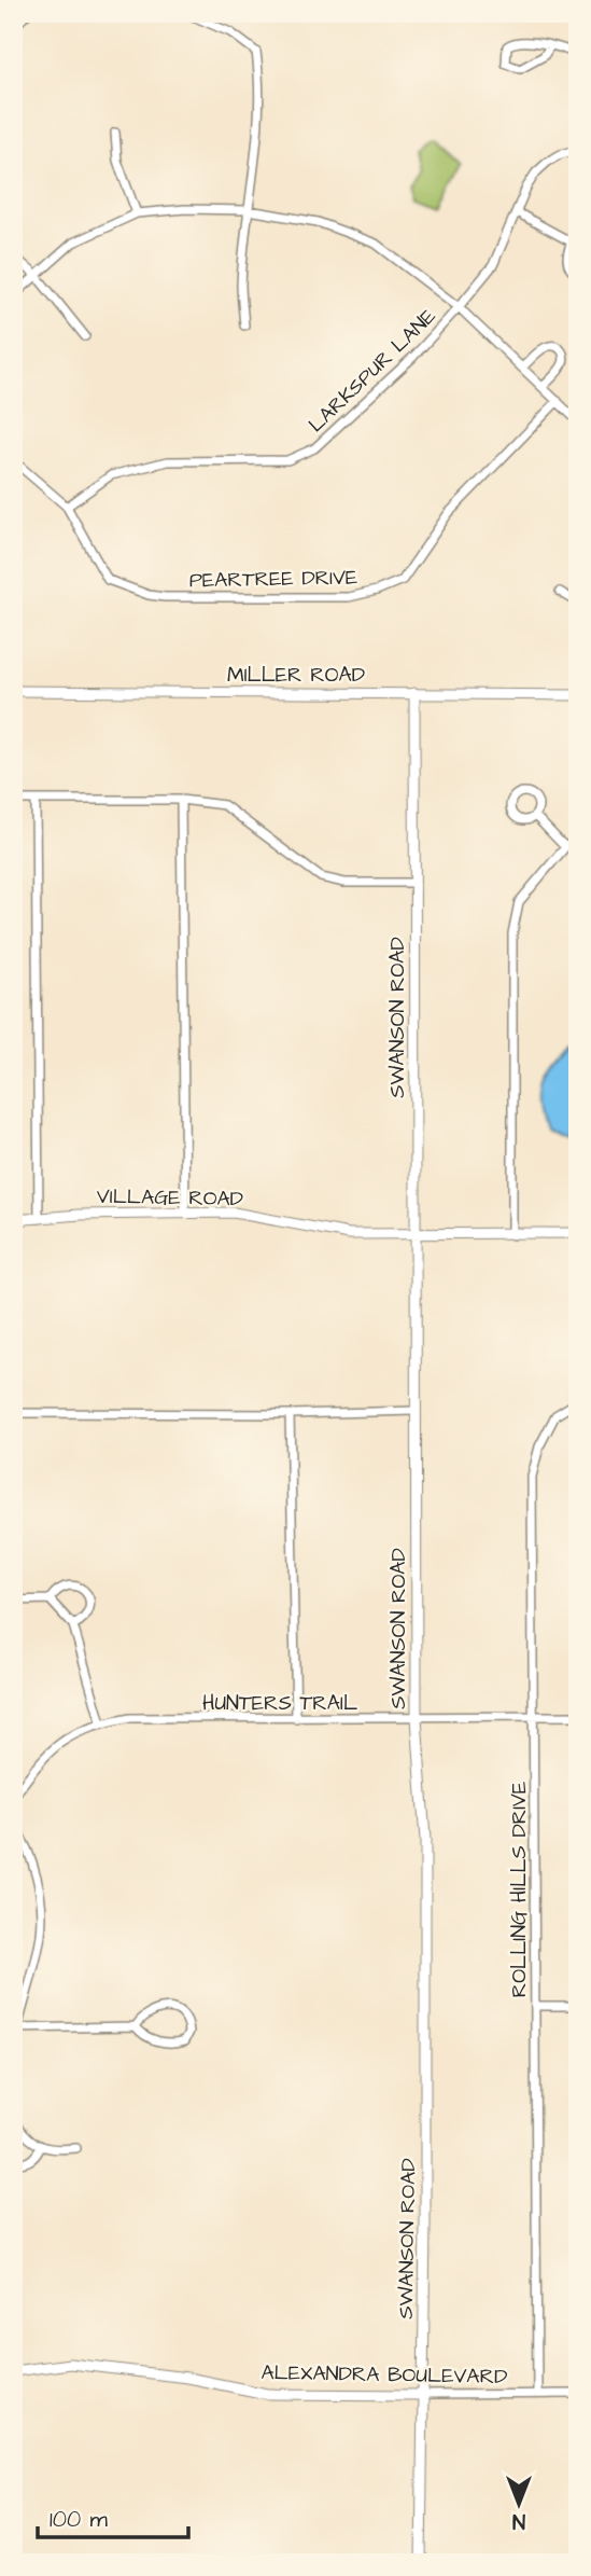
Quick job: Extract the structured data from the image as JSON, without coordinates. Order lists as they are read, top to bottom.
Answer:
{
  "streets": {
    "street": [
      "LARKSPUR LANE",
      "PEARTREE DRIVE",
      "MILLER ROAD",
      "SWANSON ROAD",
      "VILLAGE ROAD",
      "HUNTERS TRAIL",
      "ROLLING HILLS DRIVE",
      "ALEXANDRA BOULEVARD"
    ]
  },
  "crossings": [
    ["LARKSPUR LANE", "PEARTREE DRIVE"],
    ["MILLER ROAD", "SWANSON ROAD"],
    ["SWANSON ROAD", "VILLAGE ROAD"],
    ["SWANSON ROAD", "HUNTERS TRAIL"],
    ["SWANSON ROAD", "ALEXANDRA BOULEVARD"],
    ["HUNTERS TRAIL", "ROLLING HILLS DRIVE"],
    ["ROLLING HILLS DRIVE", "ALEXANDRA BOULEVARD"]
  ],
  "scale_bar": "100 m",
  "north": "bottom"
}
